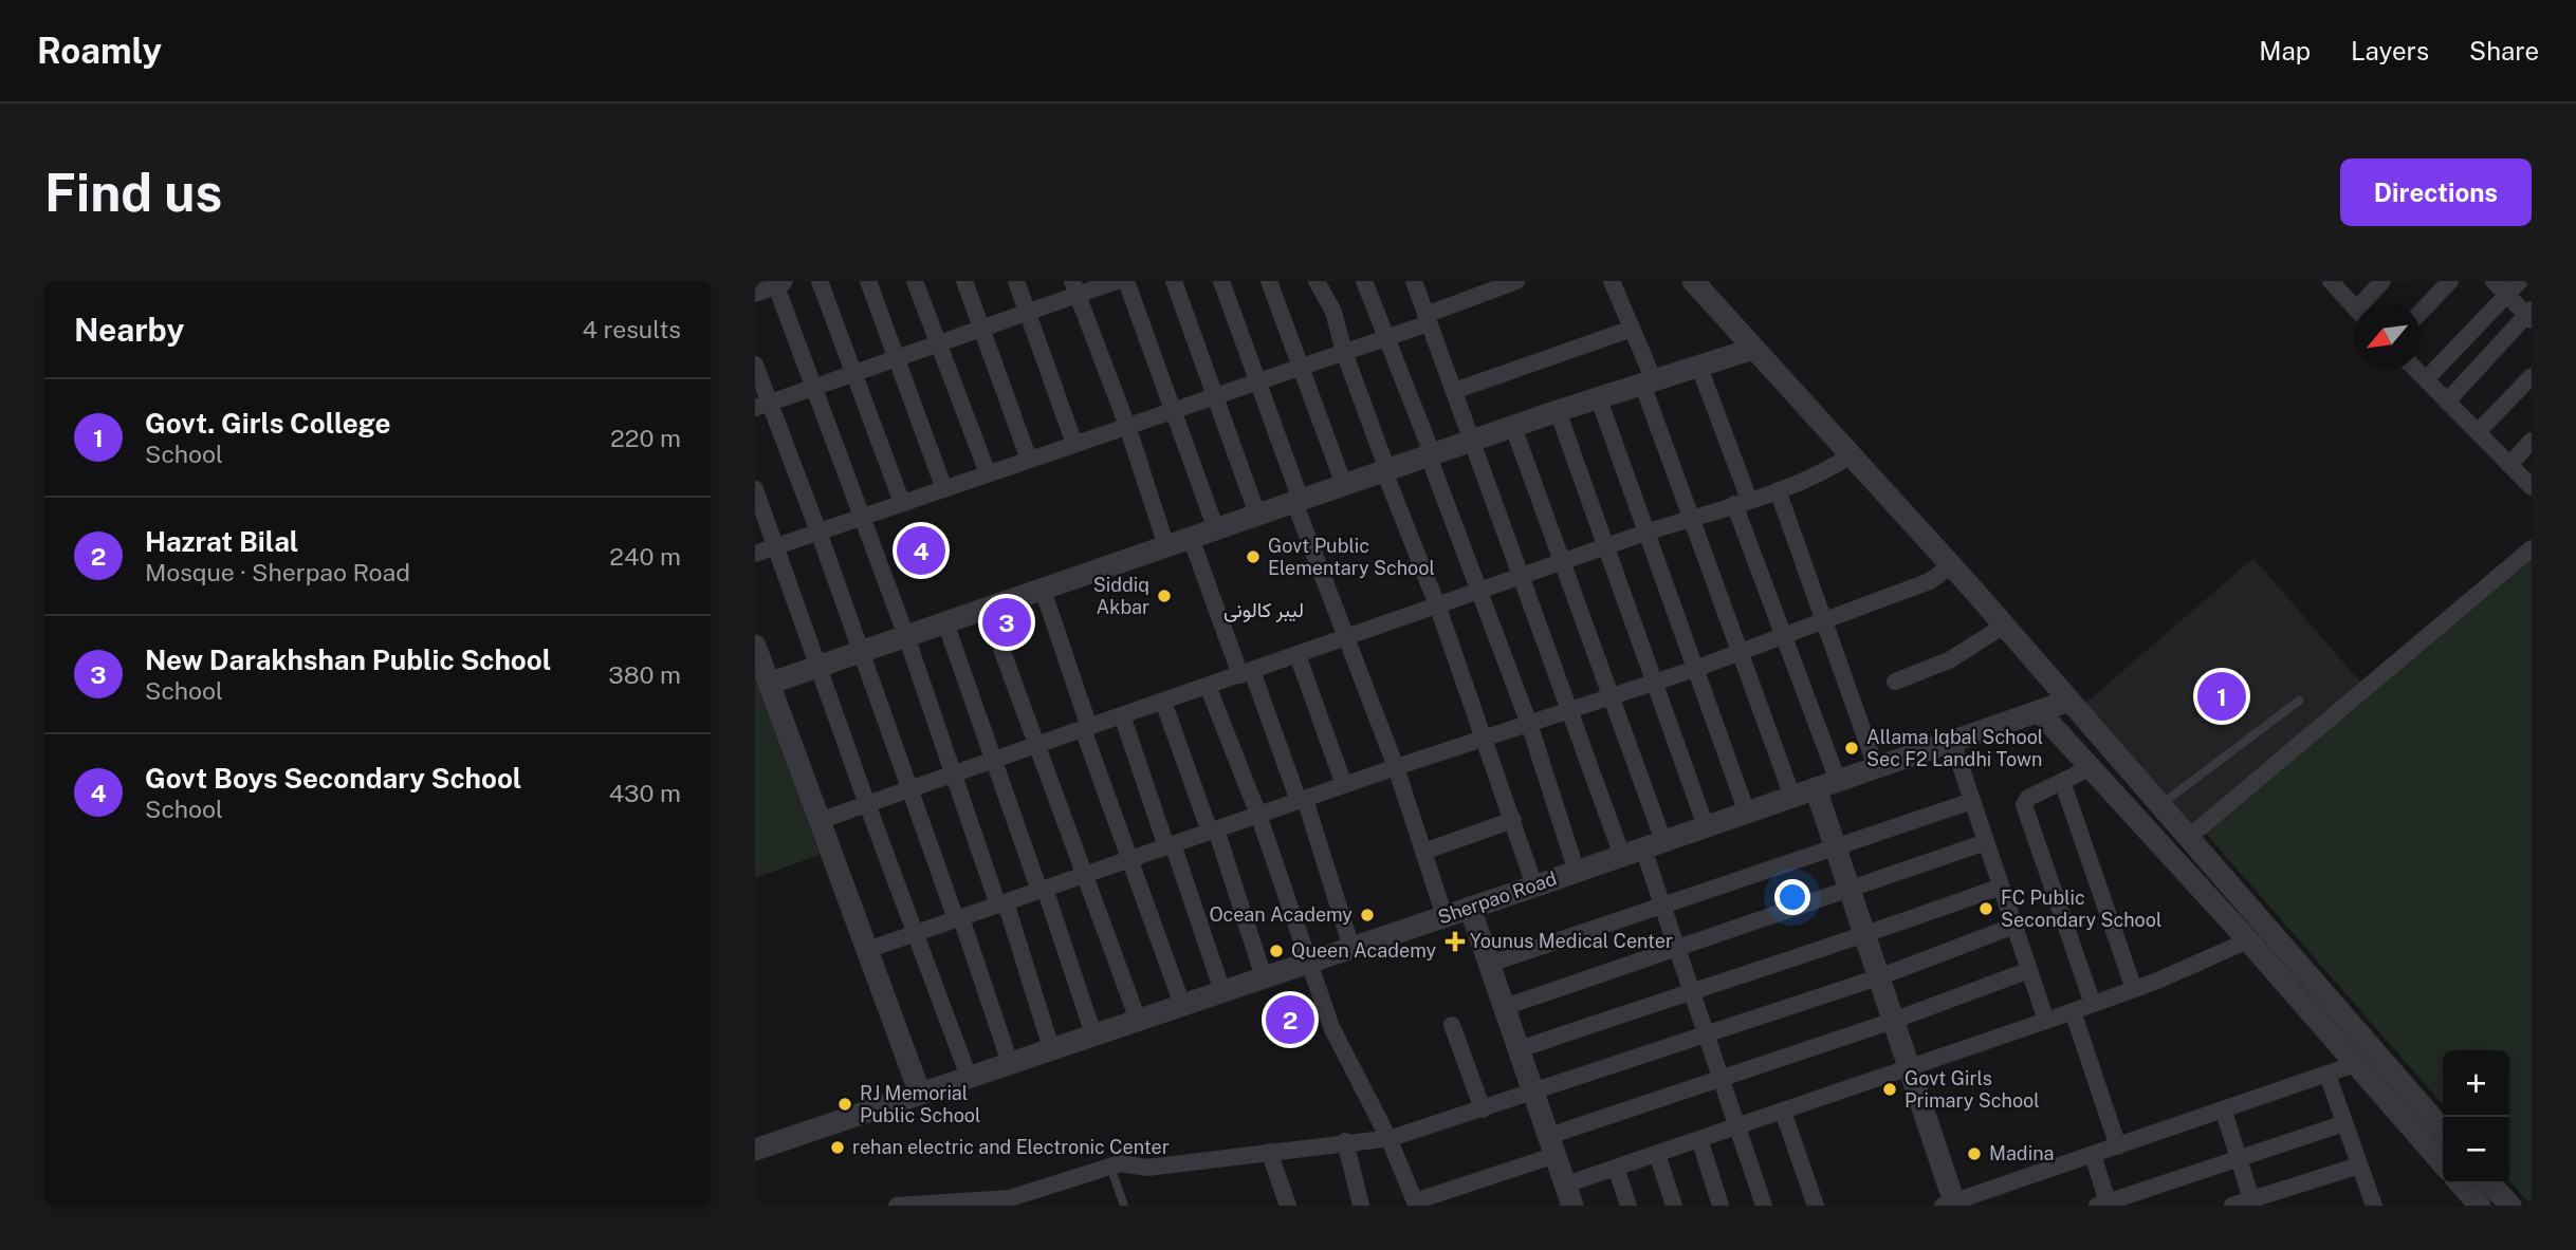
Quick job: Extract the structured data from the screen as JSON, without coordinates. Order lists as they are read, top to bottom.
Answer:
{
  "streets": {
    "street": ["Sherpao Road"]
  },
  "districts": ["لیبر کالونی"],
  "places": {
    "other": [
      "Govt Public Elementary School",
      "Siddiq Akbar",
      "Allama Iqbal School Sec F2 Landhi Town",
      "FC Public Secondary School",
      "Ocean Academy",
      "Queen Academy",
      "Govt Girls Primary School",
      "RJ Memorial Public School",
      "rehan electric and Electronic Center",
      "Madina"
    ],
    "health": ["Younus Medical Center"]
  },
  "north": "bottom left",
  "page": {
    "header": "Roamly",
    "nav": ["Map", "Layers", "Share"],
    "buttons": "Directions",
    "title": "Find us",
    "heading": ["Nearby", "4 results"],
    "list": [
      {
        "mark": "1",
        "name": "Govt. Girls College",
        "note": "School",
        "value": "220 m"
      },
      {
        "mark": "2",
        "name": "Hazrat Bilal",
        "note": "Mosque · Sherpao Road",
        "value": "240 m"
      },
      {
        "mark": "3",
        "name": "New Darakhshan Public School",
        "note": "School",
        "value": "380 m"
      },
      {
        "mark": "4",
        "name": "Govt Boys Secondary School",
        "note": "School",
        "value": "430 m"
      }
    ],
    "pins": [
      "4",
      "3",
      "1",
      "2"
    ],
    "map_buttons": ["+", "−"]
  }
}
